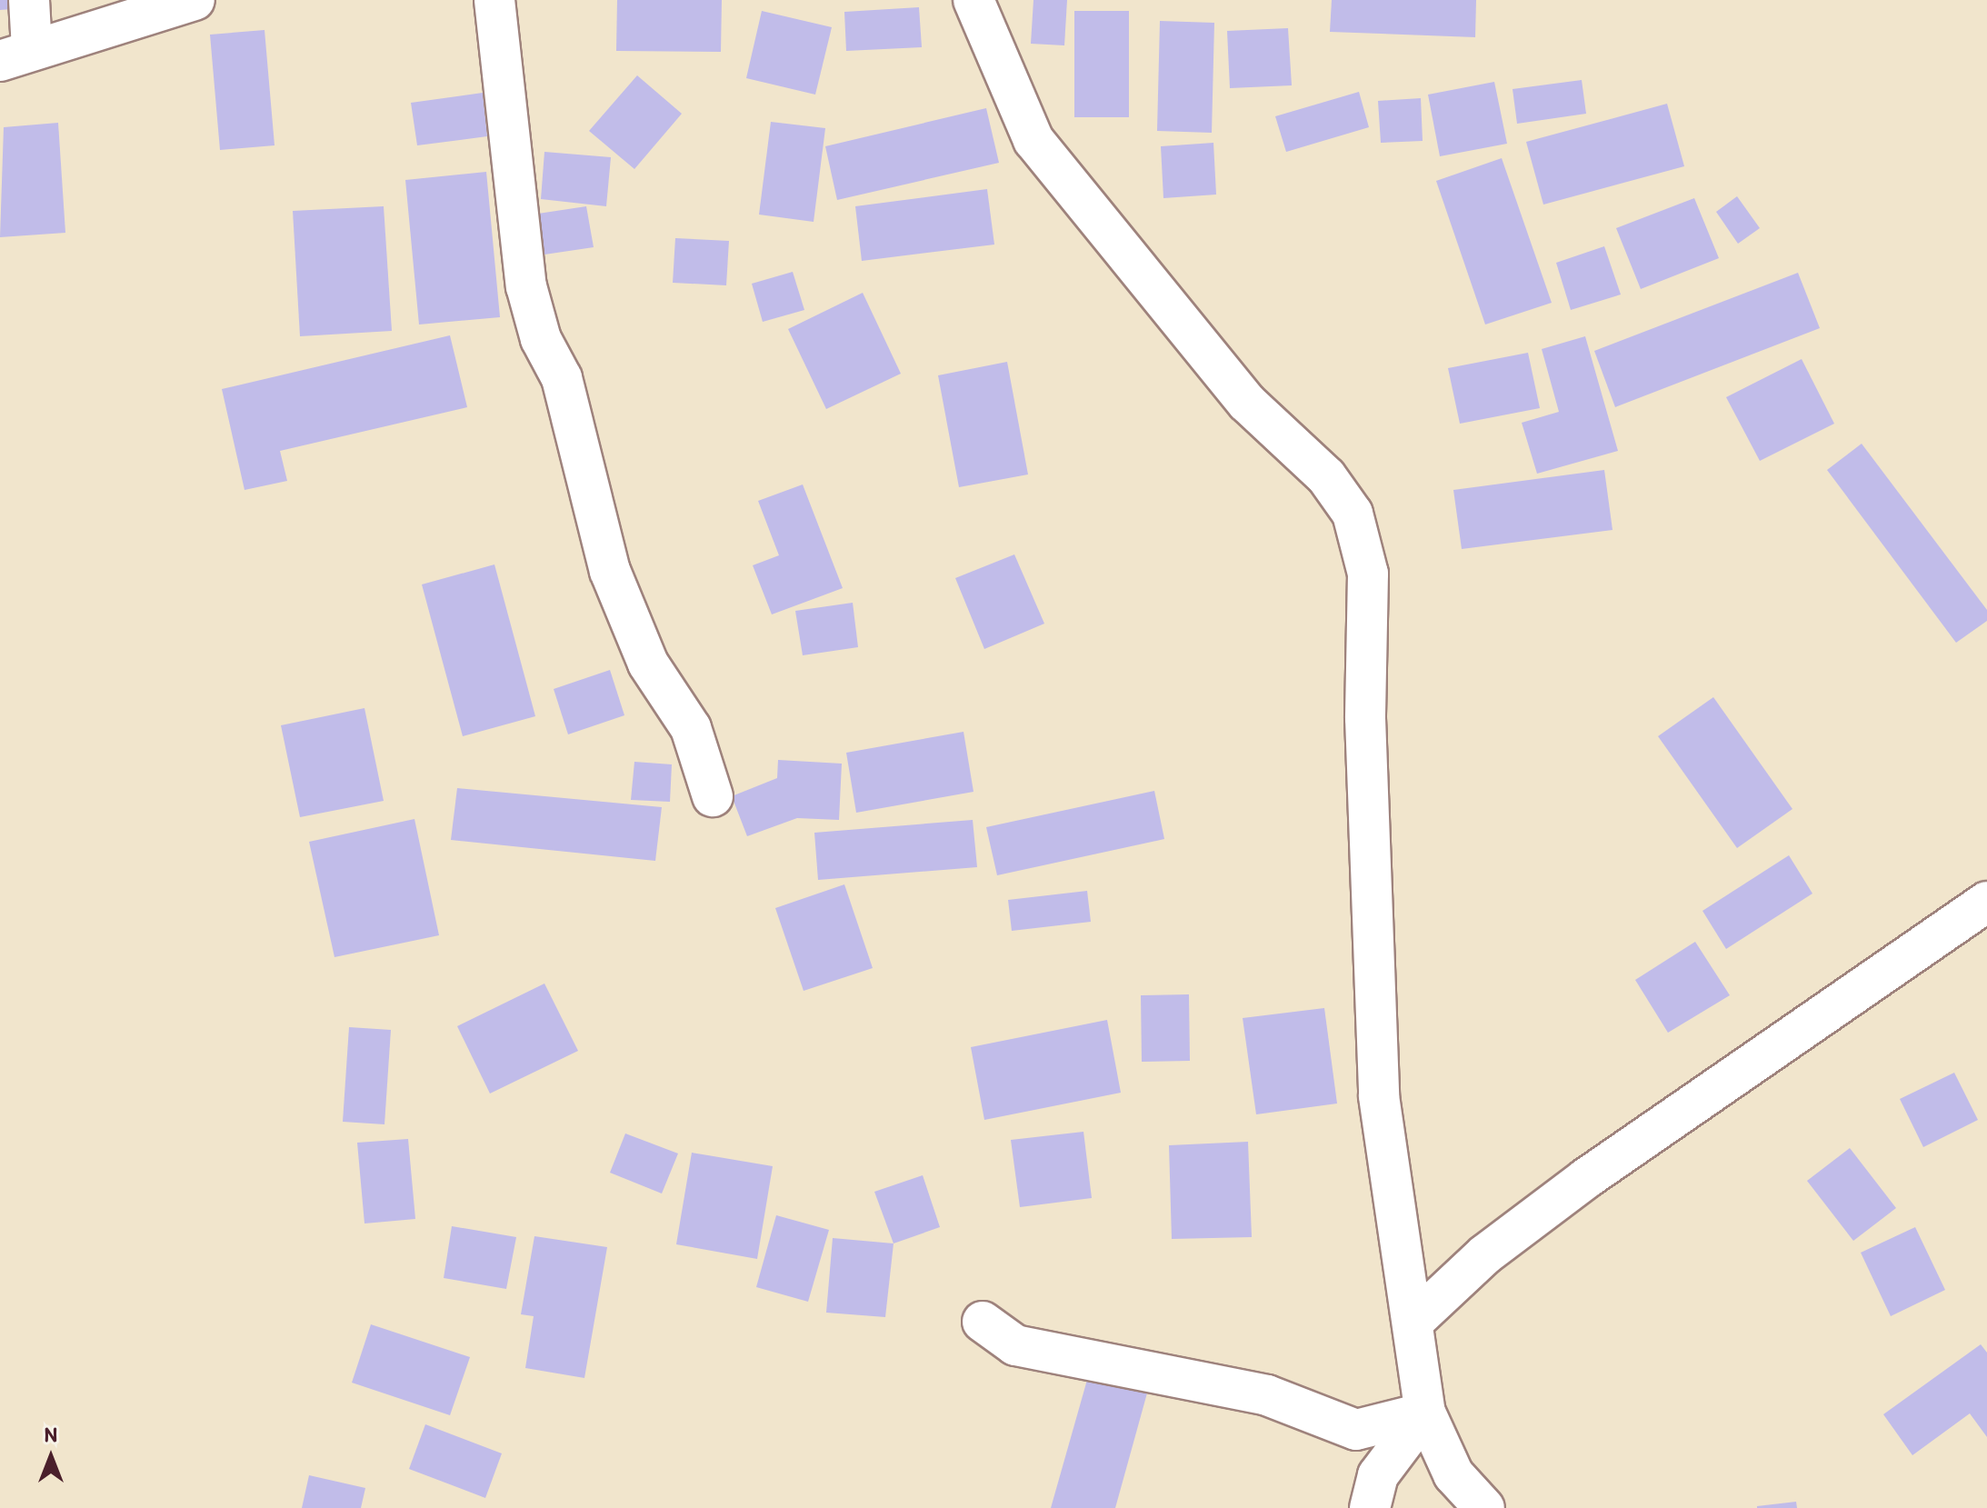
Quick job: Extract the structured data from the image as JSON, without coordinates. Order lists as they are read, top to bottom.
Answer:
{
  "north": "top"
}
